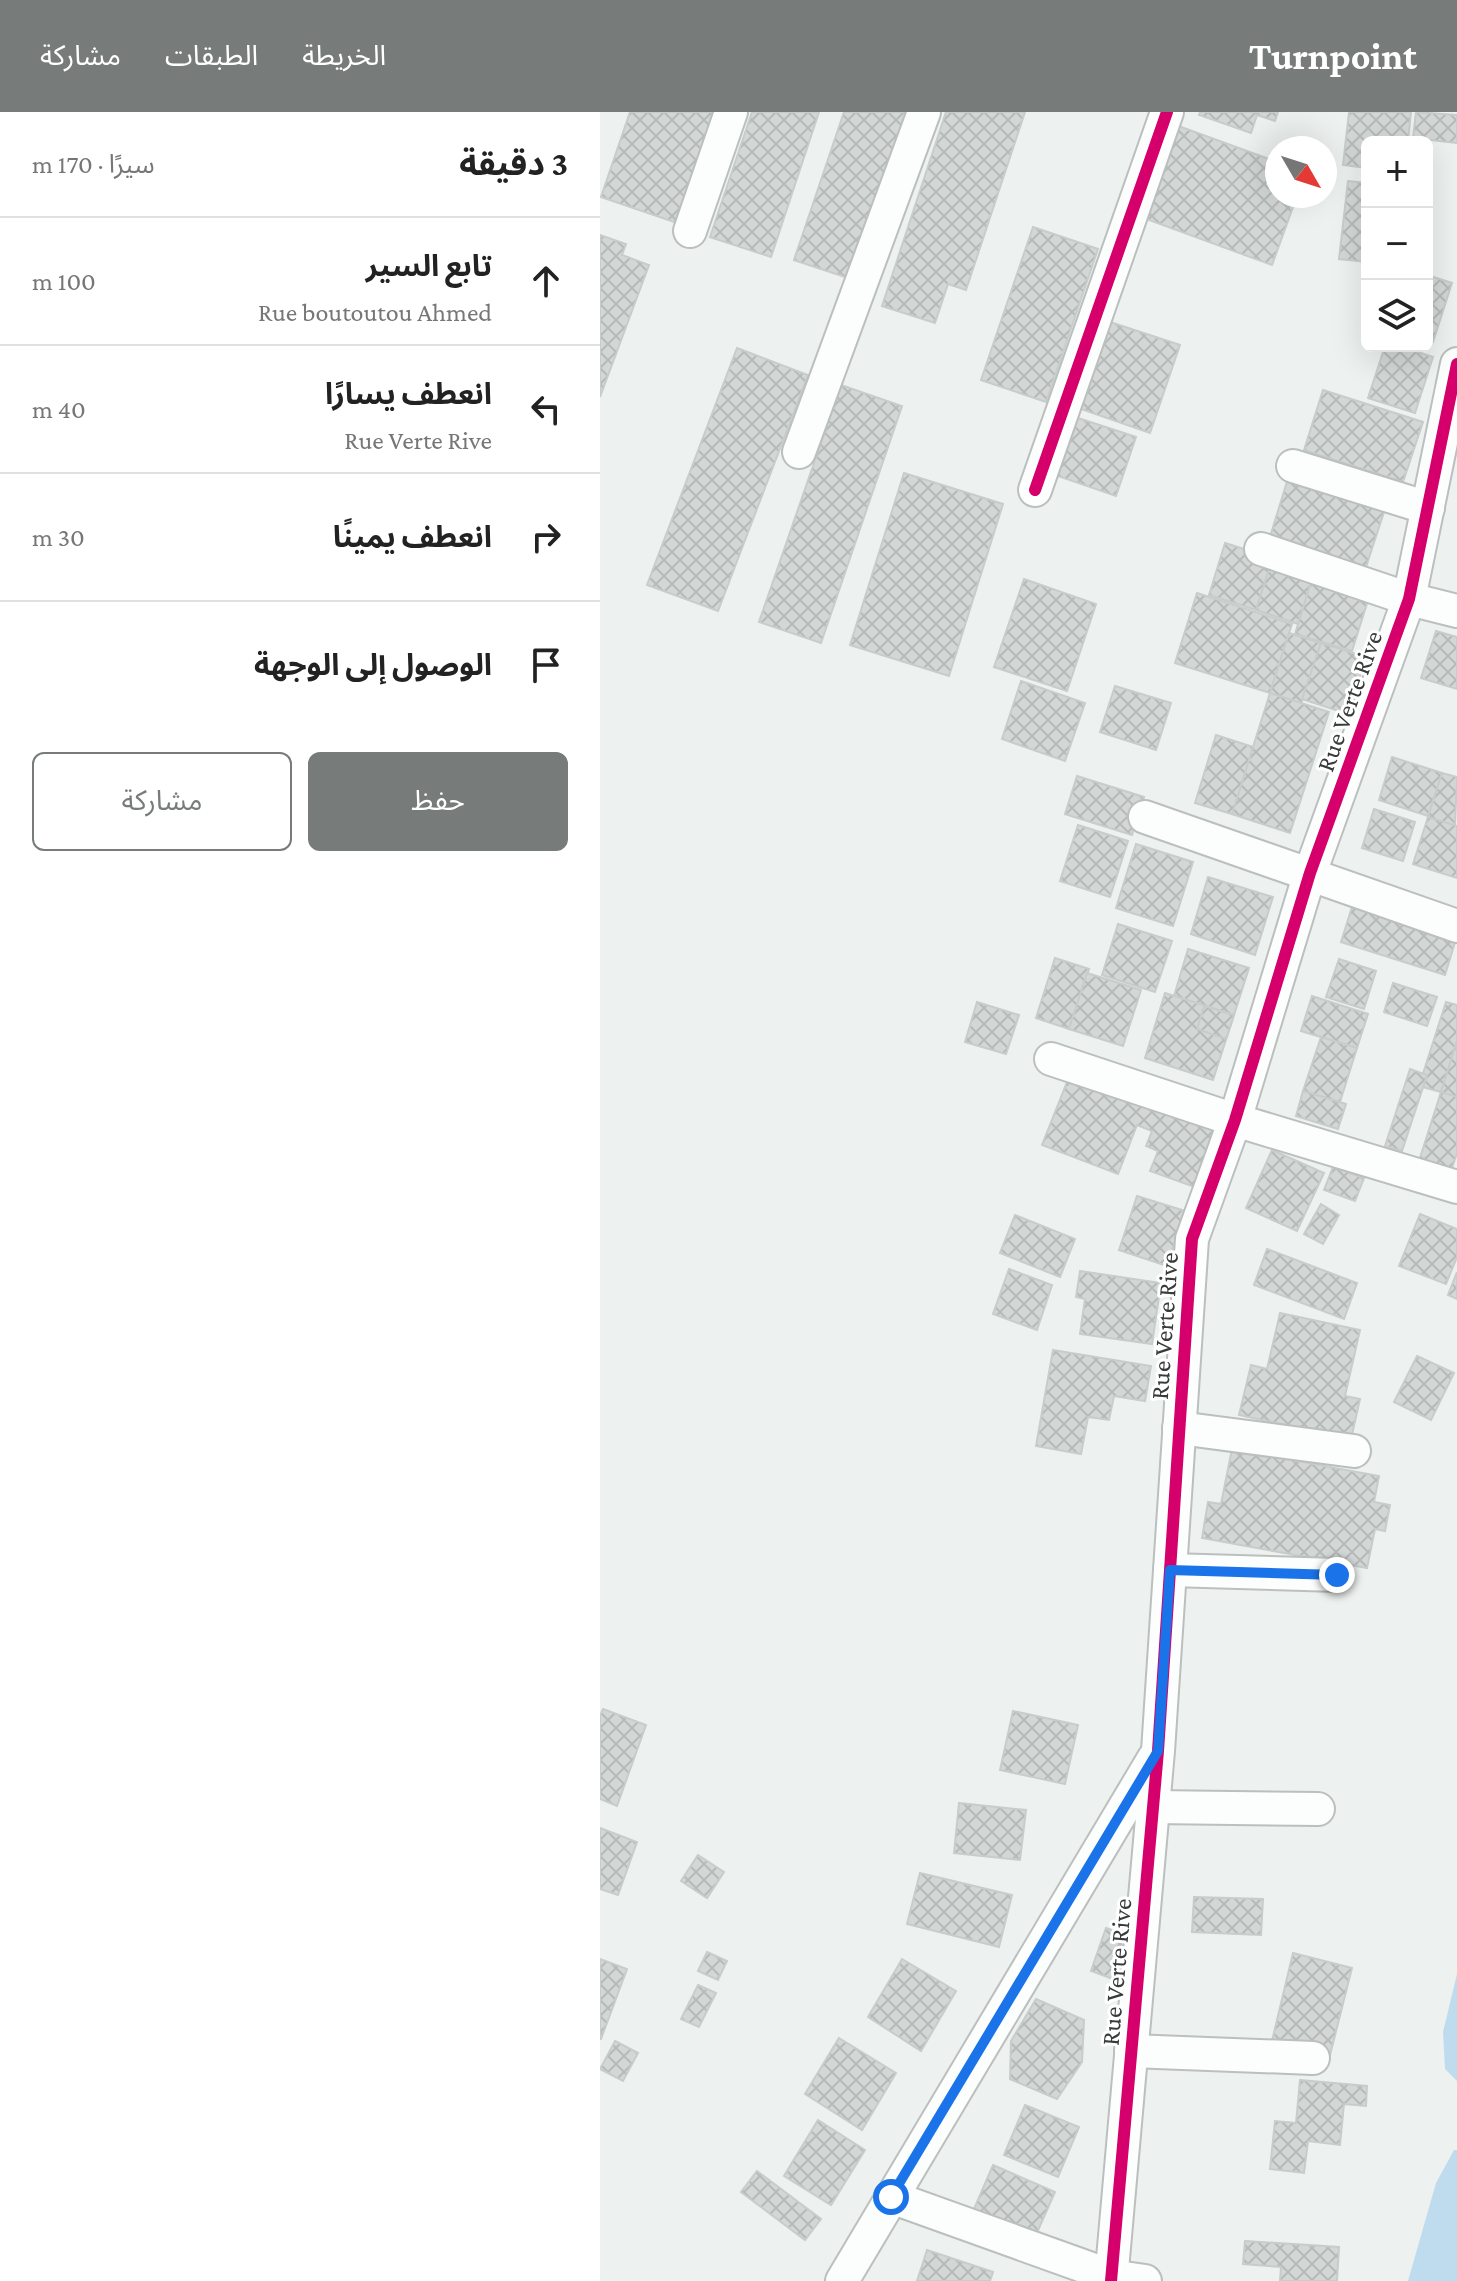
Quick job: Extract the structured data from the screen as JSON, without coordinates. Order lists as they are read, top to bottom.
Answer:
{
  "streets": {
    "street": ["Rue Verte Rive"]
  },
  "north": "bottom right",
  "page": {
    "header": "Turnpoint",
    "nav": ["الخريطة", "الطبقات", "مشاركة"],
    "heading": ["3 دقيقة", "سيرًا · 170 m"],
    "map_buttons": ["+", "−"],
    "list": [
      ["تابع السير", "Rue boutoutou Ahmed", "100 m"],
      ["انعطف يسارًا", "Rue Verte Rive", "40 m"],
      ["انعطف يمينًا", "30 m"],
      "الوصول إلى الوجهة"
    ],
    "buttons": ["حفظ", "مشاركة"]
  }
}
